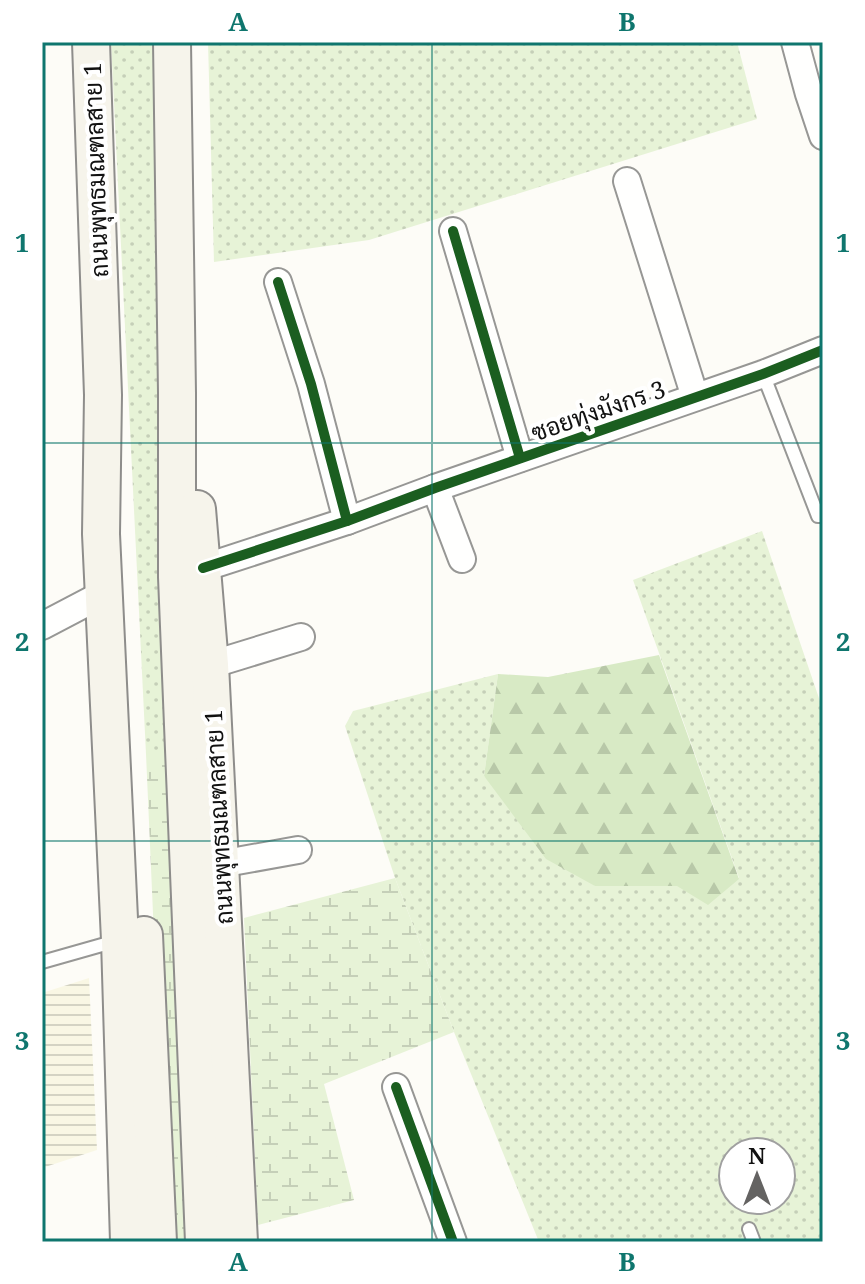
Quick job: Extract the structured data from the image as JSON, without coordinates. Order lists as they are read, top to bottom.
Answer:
{
  "streets": {
    "main road": ["ถนนพุทธมณฑลสาย 1"],
    "street": ["ซอยทุ่งมังกร 3"]
  },
  "crossings": [
    ["ถนนพุทธมณฑลสาย 1", "ซอยทุ่งมังกร 3"]
  ],
  "north": "top",
  "grid": {
    "columns": ["A", "B"],
    "rows": ["1", "2", "3"]
  }
}
